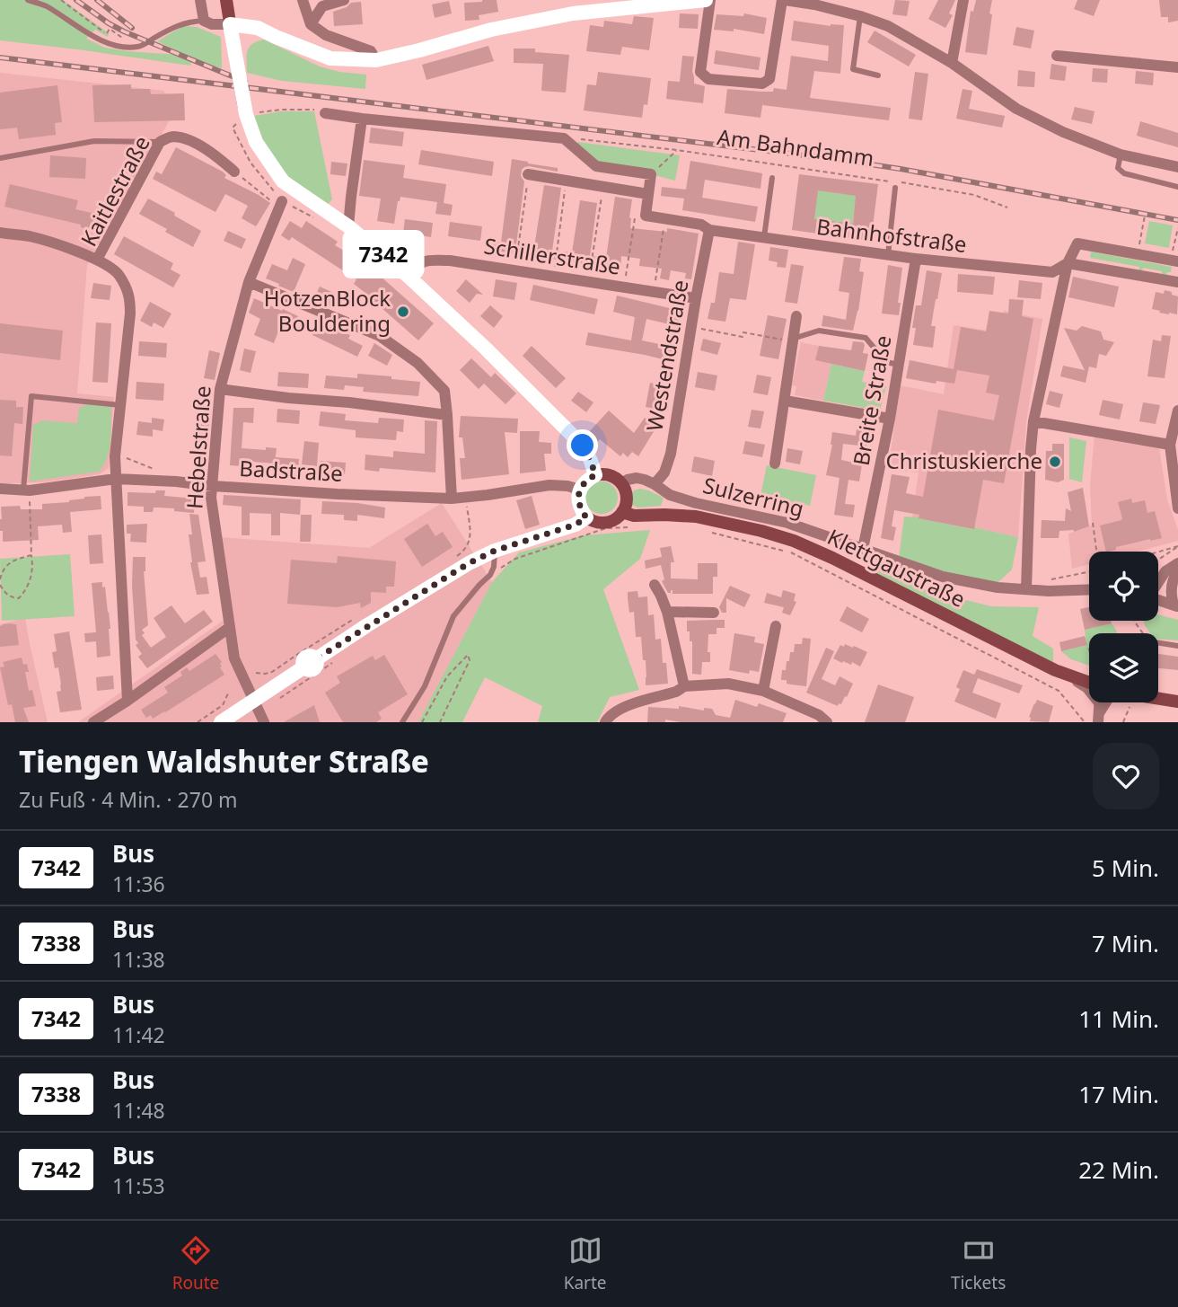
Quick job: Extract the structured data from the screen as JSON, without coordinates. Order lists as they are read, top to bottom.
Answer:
{
  "streets": {
    "main road": ["Klettgaustraße"],
    "street": [
      "Kaitlestraße",
      "Bahnhofstraße",
      "Schillerstraße",
      "Westendstraße",
      "Breite Straße",
      "Hebelstraße",
      "Badstraße",
      "Sulzerring"
    ],
    "path": ["Am Bahndamm"]
  },
  "crossings": [
    ["Kaitlestraße", "Badstraße"],
    ["Bahnhofstraße", "Westendstraße"],
    ["Bahnhofstraße", "Breite Straße"],
    ["Schillerstraße", "Westendstraße"],
    ["Westendstraße", "Sulzerring"],
    ["Breite Straße", "Sulzerring"],
    ["Hebelstraße", "Badstraße"],
    ["Badstraße", "Sulzerring"],
    ["Badstraße", "Klettgaustraße"],
    ["Sulzerring", "Klettgaustraße"]
  ],
  "places": ["HotzenBlock Bouldering", "Christuskierche"],
  "lines": ["bus line 7342"],
  "page": {
    "on_map": "7342",
    "heading": ["Tiengen Waldshuter Straße", "Zu Fuß · 4 Min. · 270 m"],
    "list": [
      {
        "mark": "7342",
        "name": "Bus",
        "note": "11:36",
        "value": "5 Min."
      },
      {
        "mark": "7338",
        "name": "Bus",
        "note": "11:38",
        "value": "7 Min."
      },
      {
        "mark": "7342",
        "name": "Bus",
        "note": "11:42",
        "value": "11 Min."
      },
      {
        "mark": "7338",
        "name": "Bus",
        "note": "11:48",
        "value": "17 Min."
      },
      {
        "mark": "7342",
        "name": "Bus",
        "note": "11:53",
        "value": "22 Min."
      }
    ],
    "tabs": ["Route", "Karte", "Tickets"]
  }
}
